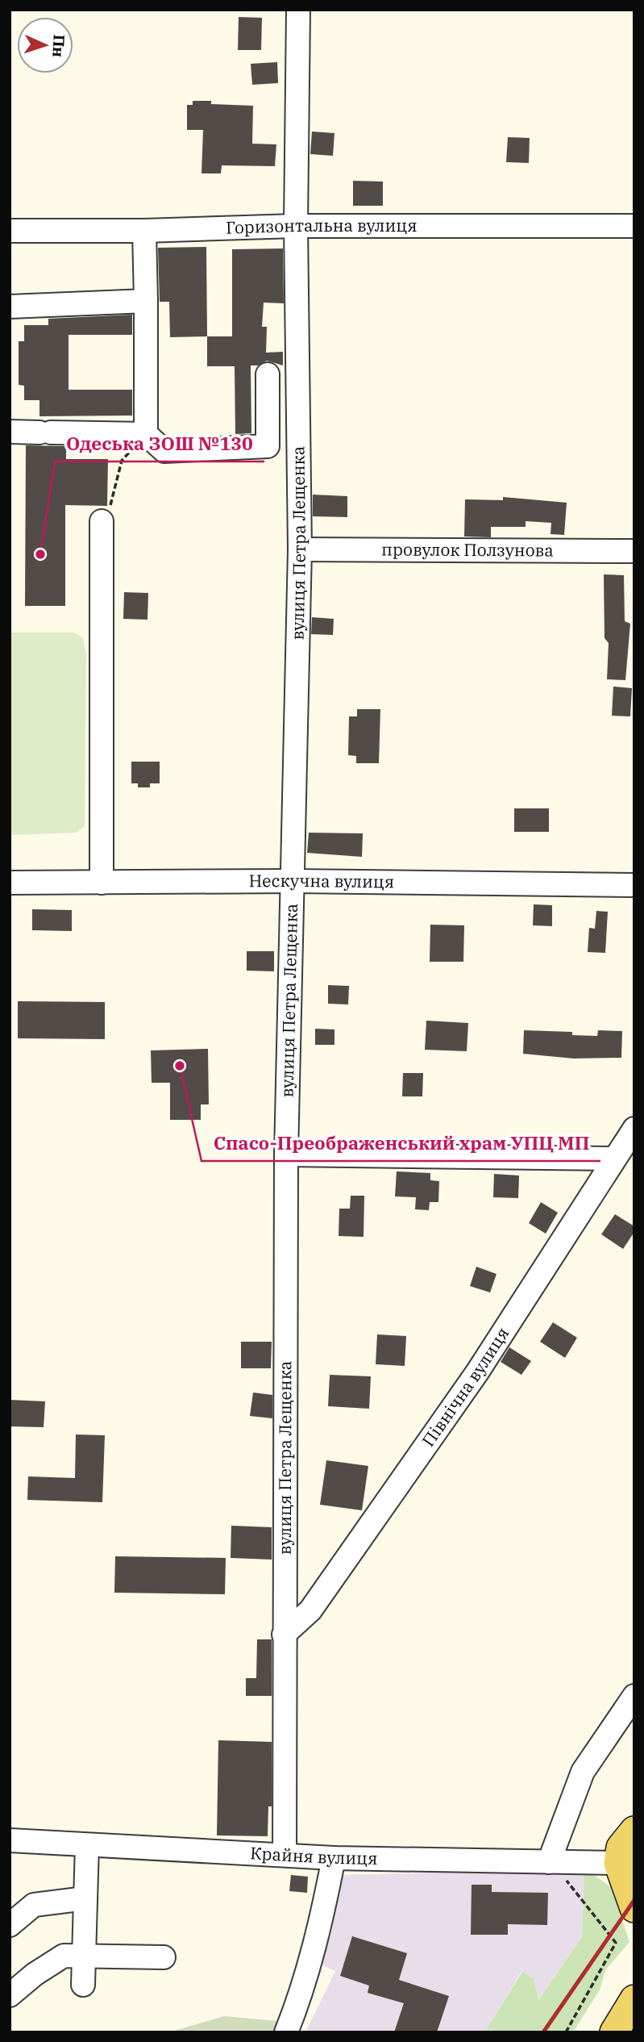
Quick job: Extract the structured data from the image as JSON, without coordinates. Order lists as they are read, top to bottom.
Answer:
{
  "streets": {
    "street": [
      "Горизонтальна вулиця",
      "вулиця Петра Лещенка",
      "провулок Ползунова",
      "Нескучна вулиця",
      "Північна вулиця",
      "Крайня вулиця"
    ]
  },
  "crossings": [
    ["Горизонтальна вулиця", "вулиця Петра Лещенка"],
    ["вулиця Петра Лещенка", "провулок Ползунова"],
    ["вулиця Петра Лещенка", "Нескучна вулиця"],
    ["вулиця Петра Лещенка", "Північна вулиця"],
    ["вулиця Петра Лещенка", "Крайня вулиця"]
  ],
  "places": ["Одеська ЗОШ №130", "Спасо-Преображенський храм УПЦ МП"],
  "north": "right"
}
